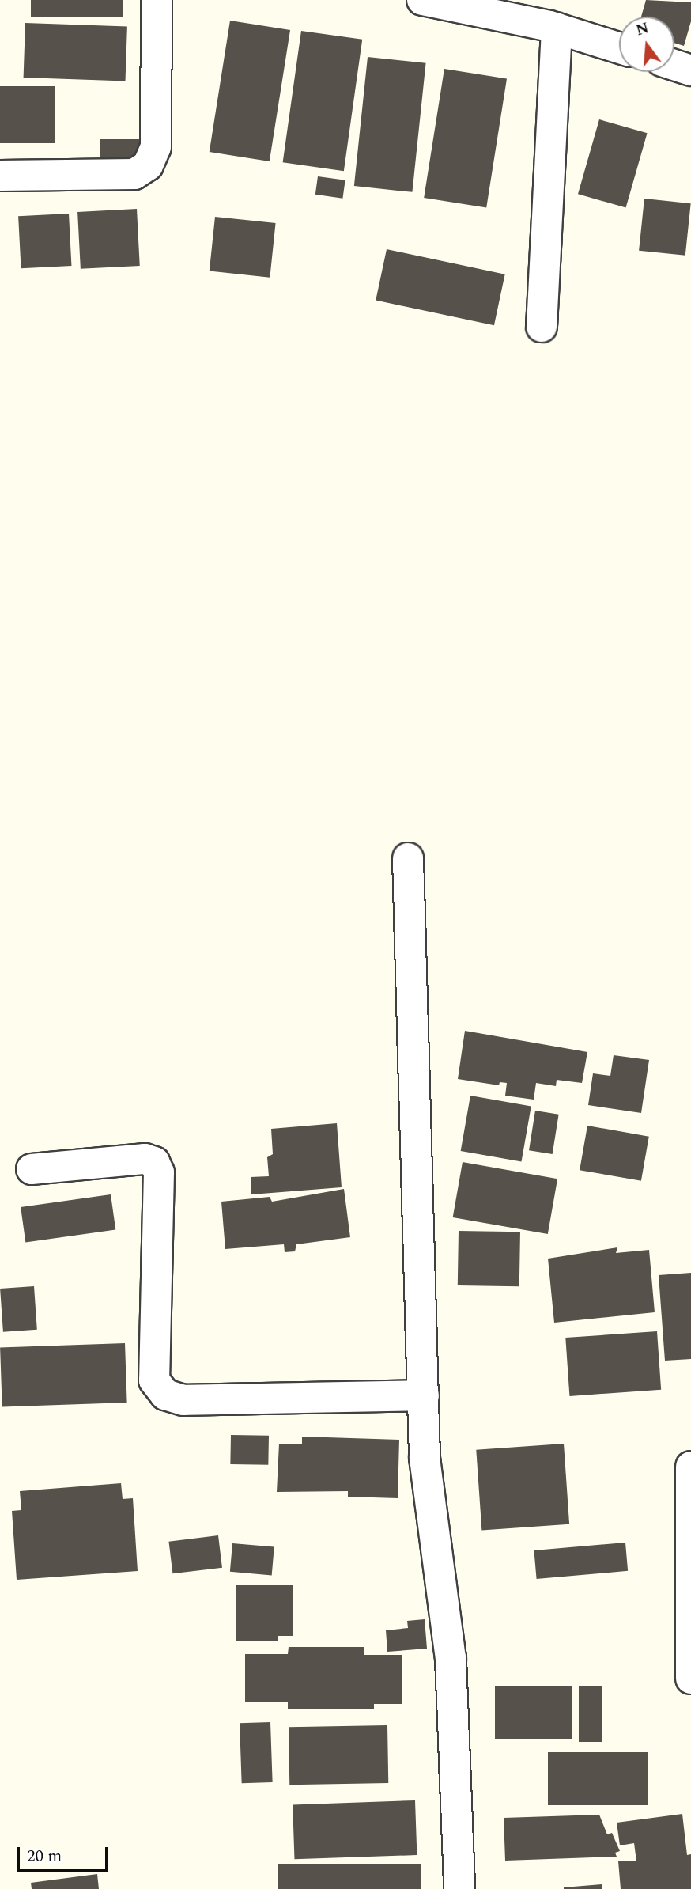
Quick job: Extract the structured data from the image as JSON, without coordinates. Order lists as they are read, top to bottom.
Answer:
{
  "scale_bar": "20 m",
  "north": "top"
}
